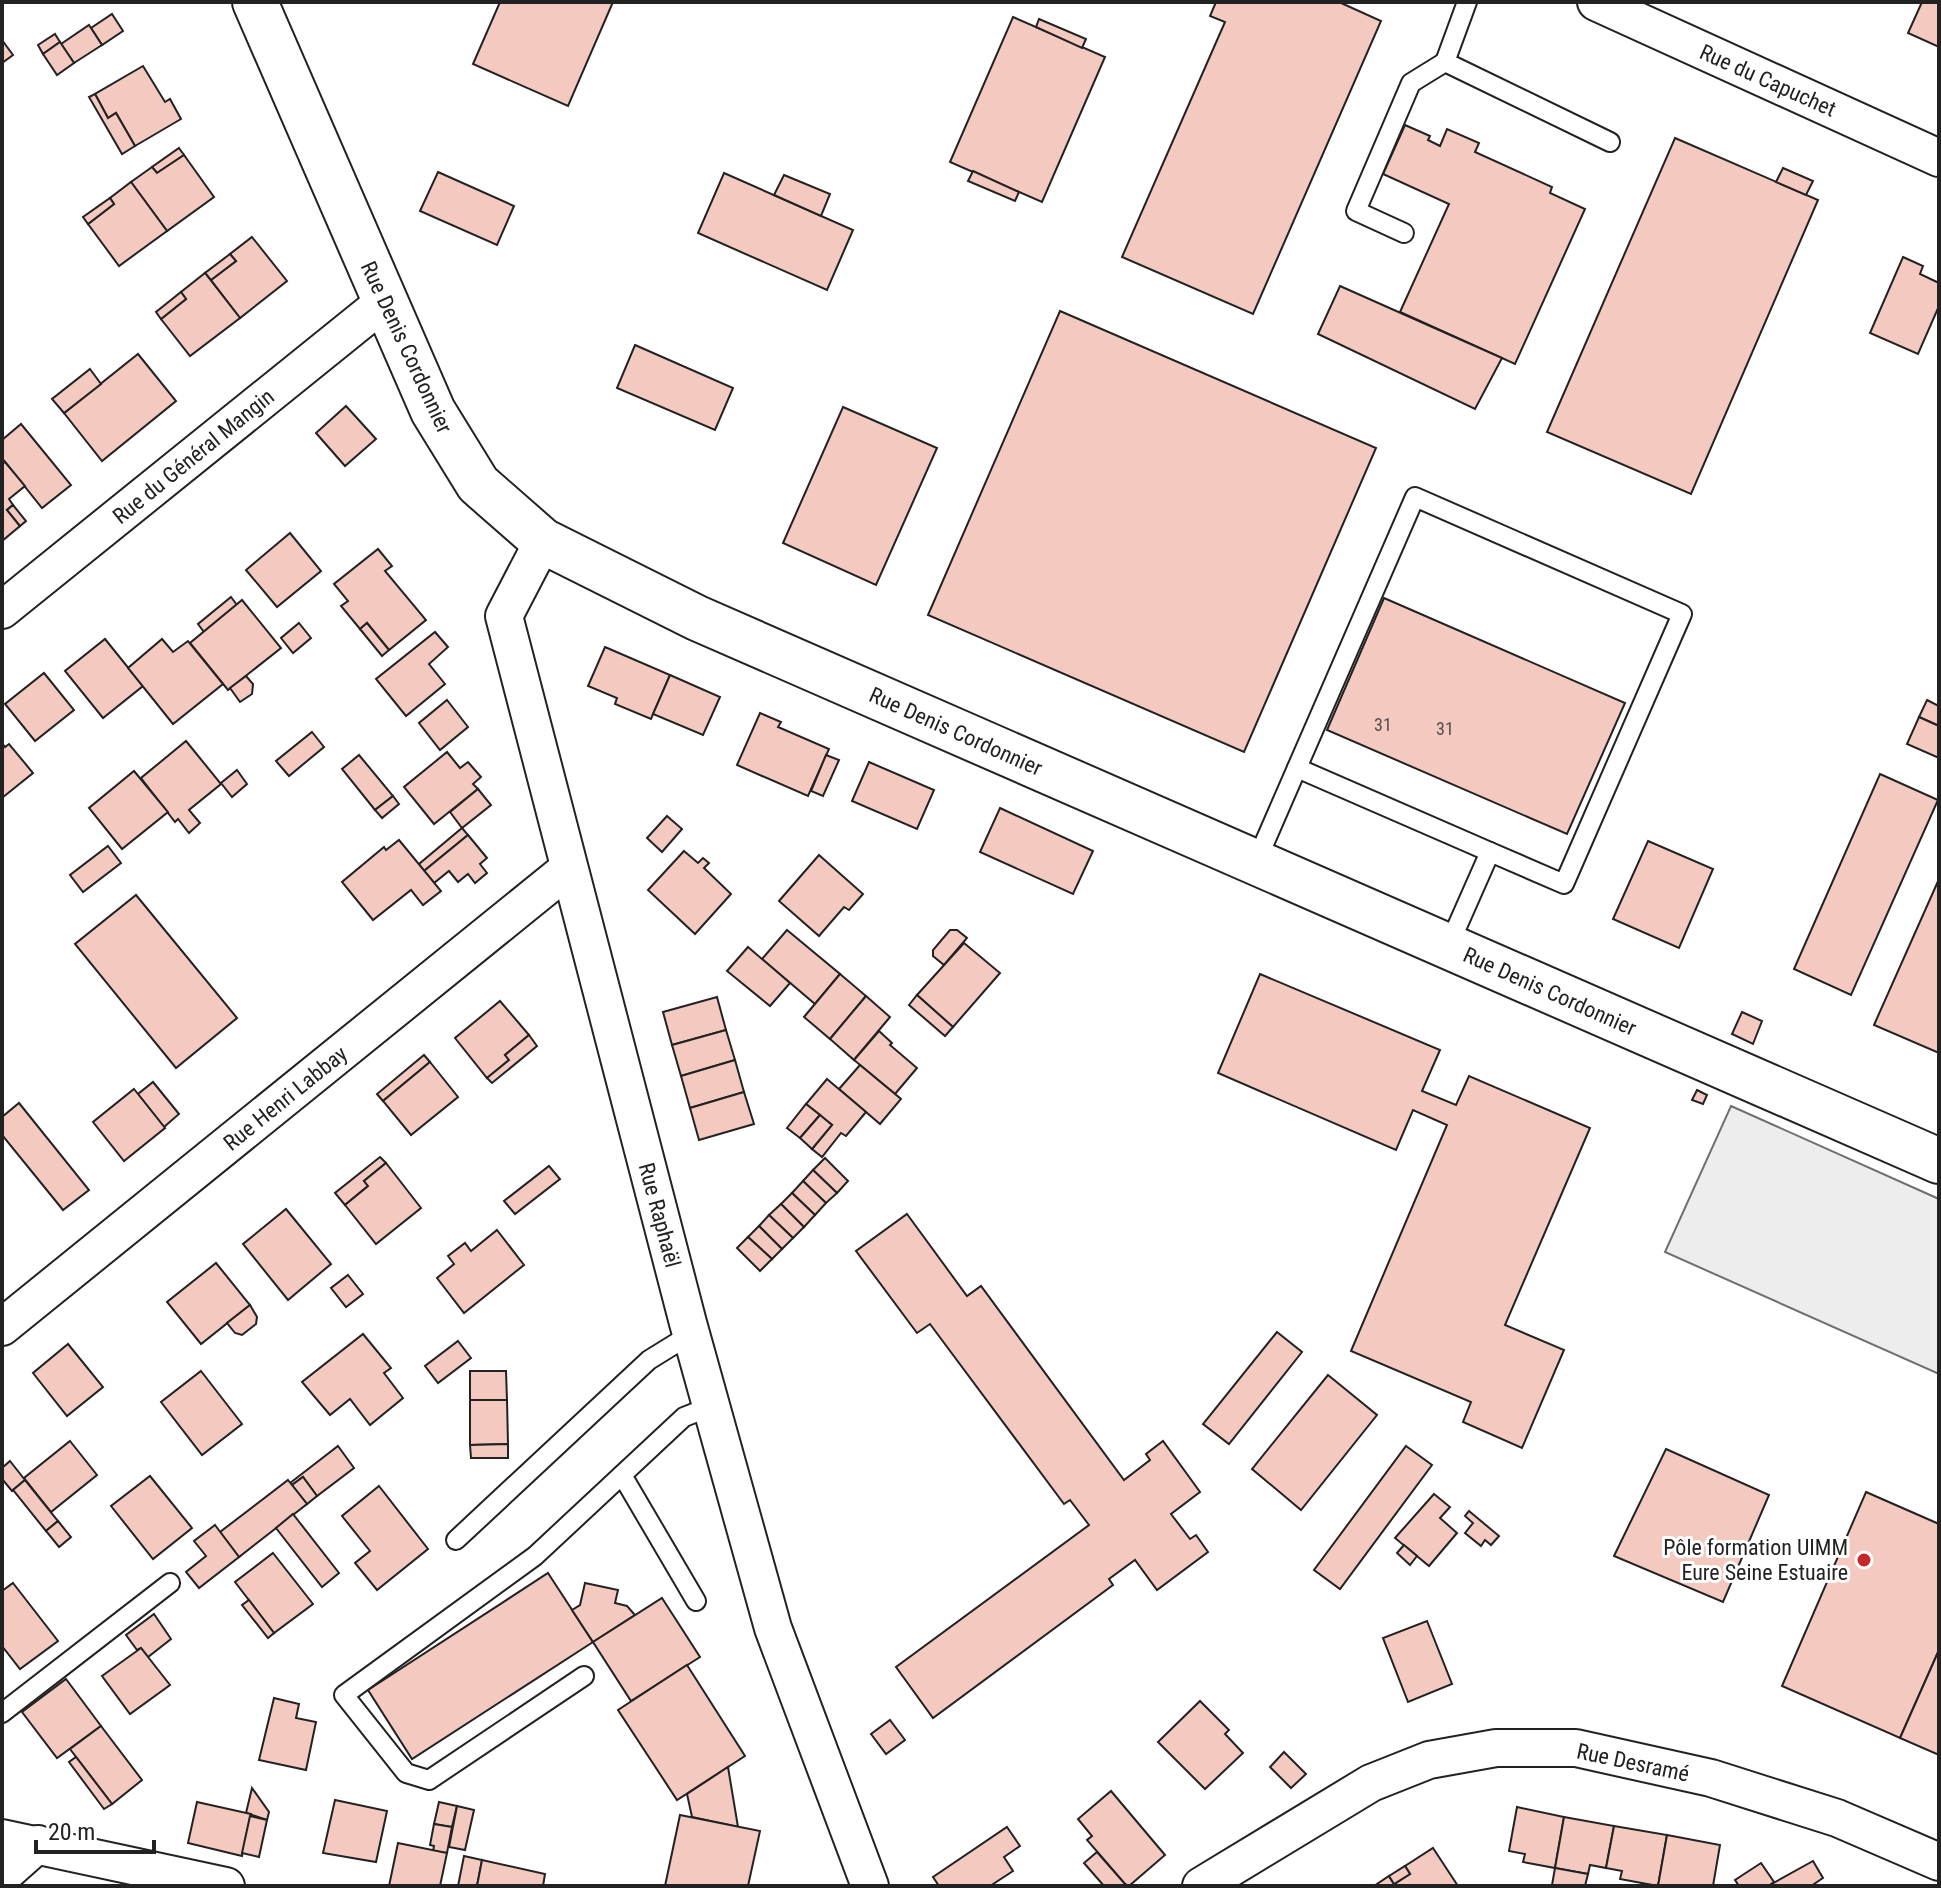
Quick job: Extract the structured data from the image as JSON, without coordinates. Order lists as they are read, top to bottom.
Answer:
{
  "streets": {
    "street": [
      "Rue du Capuchet",
      "Rue Denis Cordonnier",
      "Rue du Général Mangin",
      "Rue Henri Labbay",
      "Rue Raphaël",
      "Rue Desramé"
    ]
  },
  "crossings": [
    ["Rue Denis Cordonnier", "Rue du Général Mangin"],
    ["Rue Denis Cordonnier", "Rue Raphaël"],
    ["Rue Henri Labbay", "Rue Raphaël"]
  ],
  "places": ["Pôle formation UIMM Eure Seine Estuaire"],
  "house_numbers": ["31", "31"],
  "scale_bar": "20 m"
}
